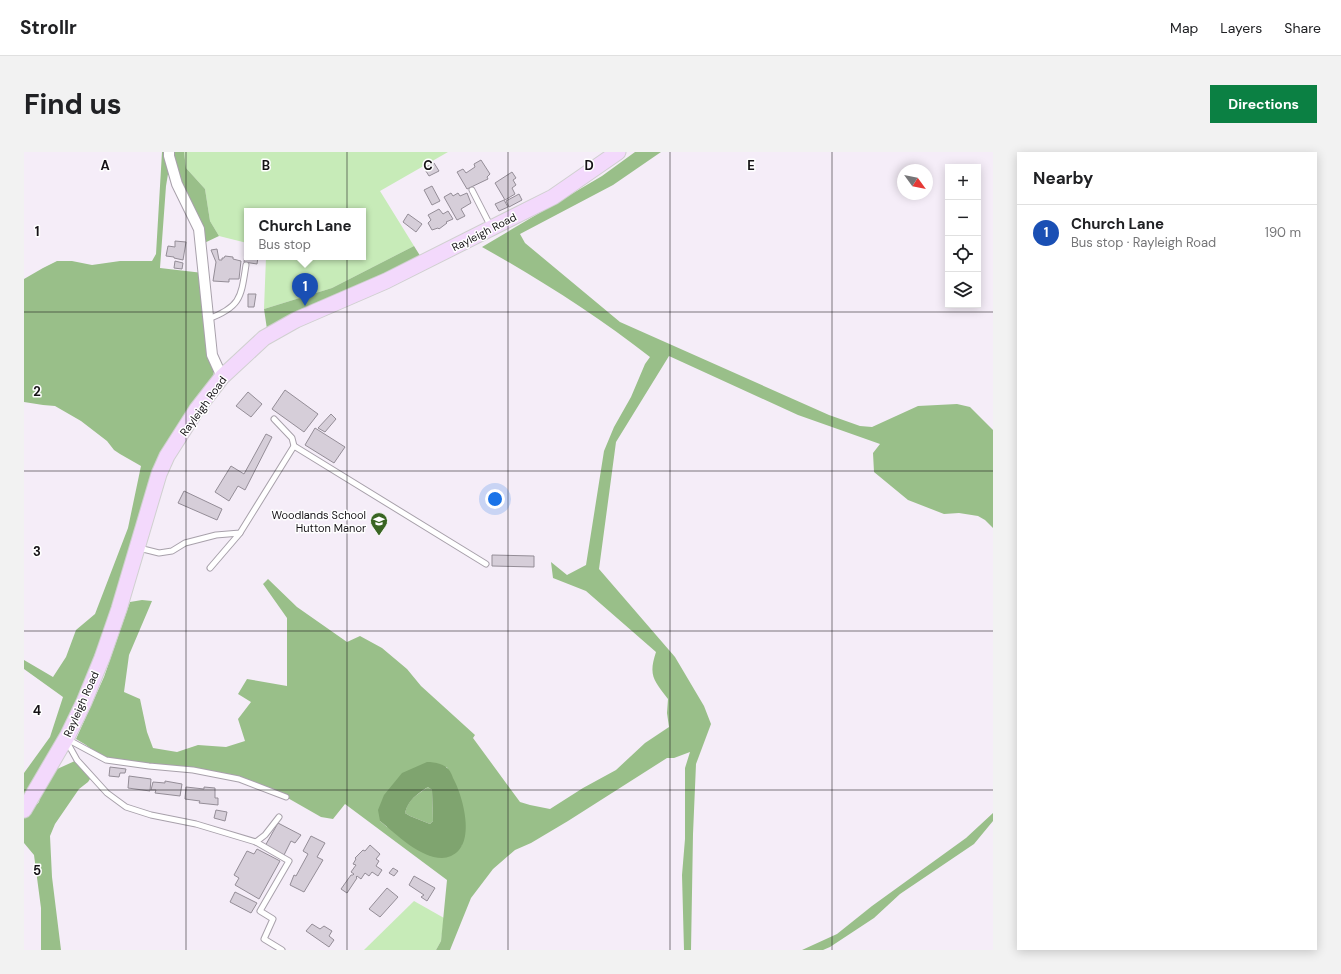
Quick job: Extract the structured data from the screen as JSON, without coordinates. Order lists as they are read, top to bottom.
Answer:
{
  "streets": {
    "main road": ["Rayleigh Road"]
  },
  "places": {
    "school or university": ["Woodlands School Hutton Manor"]
  },
  "north": "bottom right",
  "page": {
    "header": "Strollr",
    "nav": ["Map", "Layers", "Share"],
    "buttons": "Directions",
    "title": "Find us",
    "heading": "Nearby",
    "map_buttons": ["+", "−"],
    "list": [
      {
        "mark": "1",
        "name": "Church Lane",
        "note": "Bus stop · Rayleigh Road",
        "value": "190 m"
      }
    ],
    "popup": ["Church Lane", "Bus stop"],
    "pins": "1"
  },
  "grid": {
    "columns": [
      "A",
      "B",
      "C",
      "D",
      "E"
    ],
    "rows": [
      "1",
      "2",
      "3",
      "4",
      "5"
    ]
  }
}
